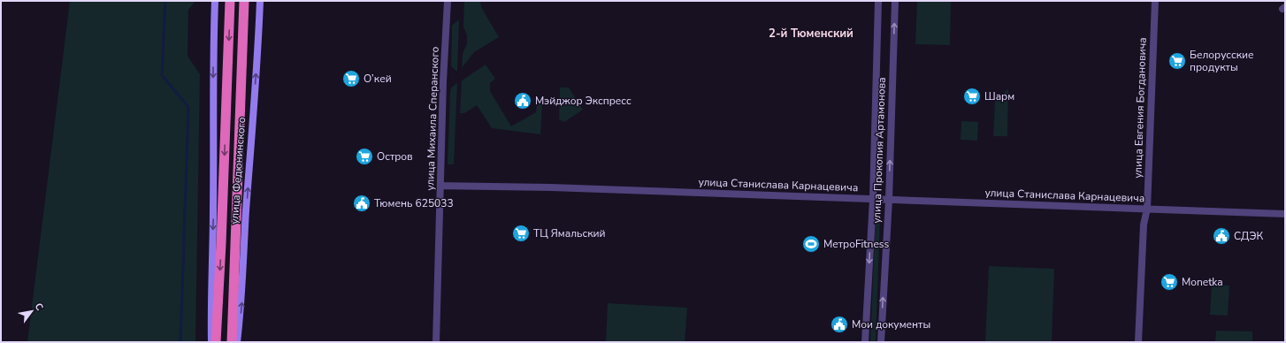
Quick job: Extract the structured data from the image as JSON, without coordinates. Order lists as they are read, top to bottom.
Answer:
{
  "streets": {
    "highway": ["улица Федюнинского"],
    "street": [
      "улица Евгения Богдановича",
      "улица Михаила Сперанского",
      "улица Прокопия Артамонова",
      "улица Станислава Карнацевича"
    ]
  },
  "crossings": [
    ["улица Евгения Богдановича", "улица Станислава Карнацевича"],
    ["улица Михаила Сперанского", "улица Станислава Карнацевича"],
    ["улица Прокопия Артамонова", "улица Станислава Карнацевича"]
  ],
  "districts": ["2-й Тюменский"],
  "places": {
    "supermarket": [
      "Белорусские продукты",
      "О’кей",
      "Шарм",
      "Остров",
      "ТЦ Ямальский",
      "Monetka"
    ],
    "public building": [
      "Мэйджор Экспресс",
      "Тюмень 625033",
      "СДЭК",
      "Мои документы"
    ],
    "sports": ["МетроFitness"]
  },
  "north": "top right"
}
